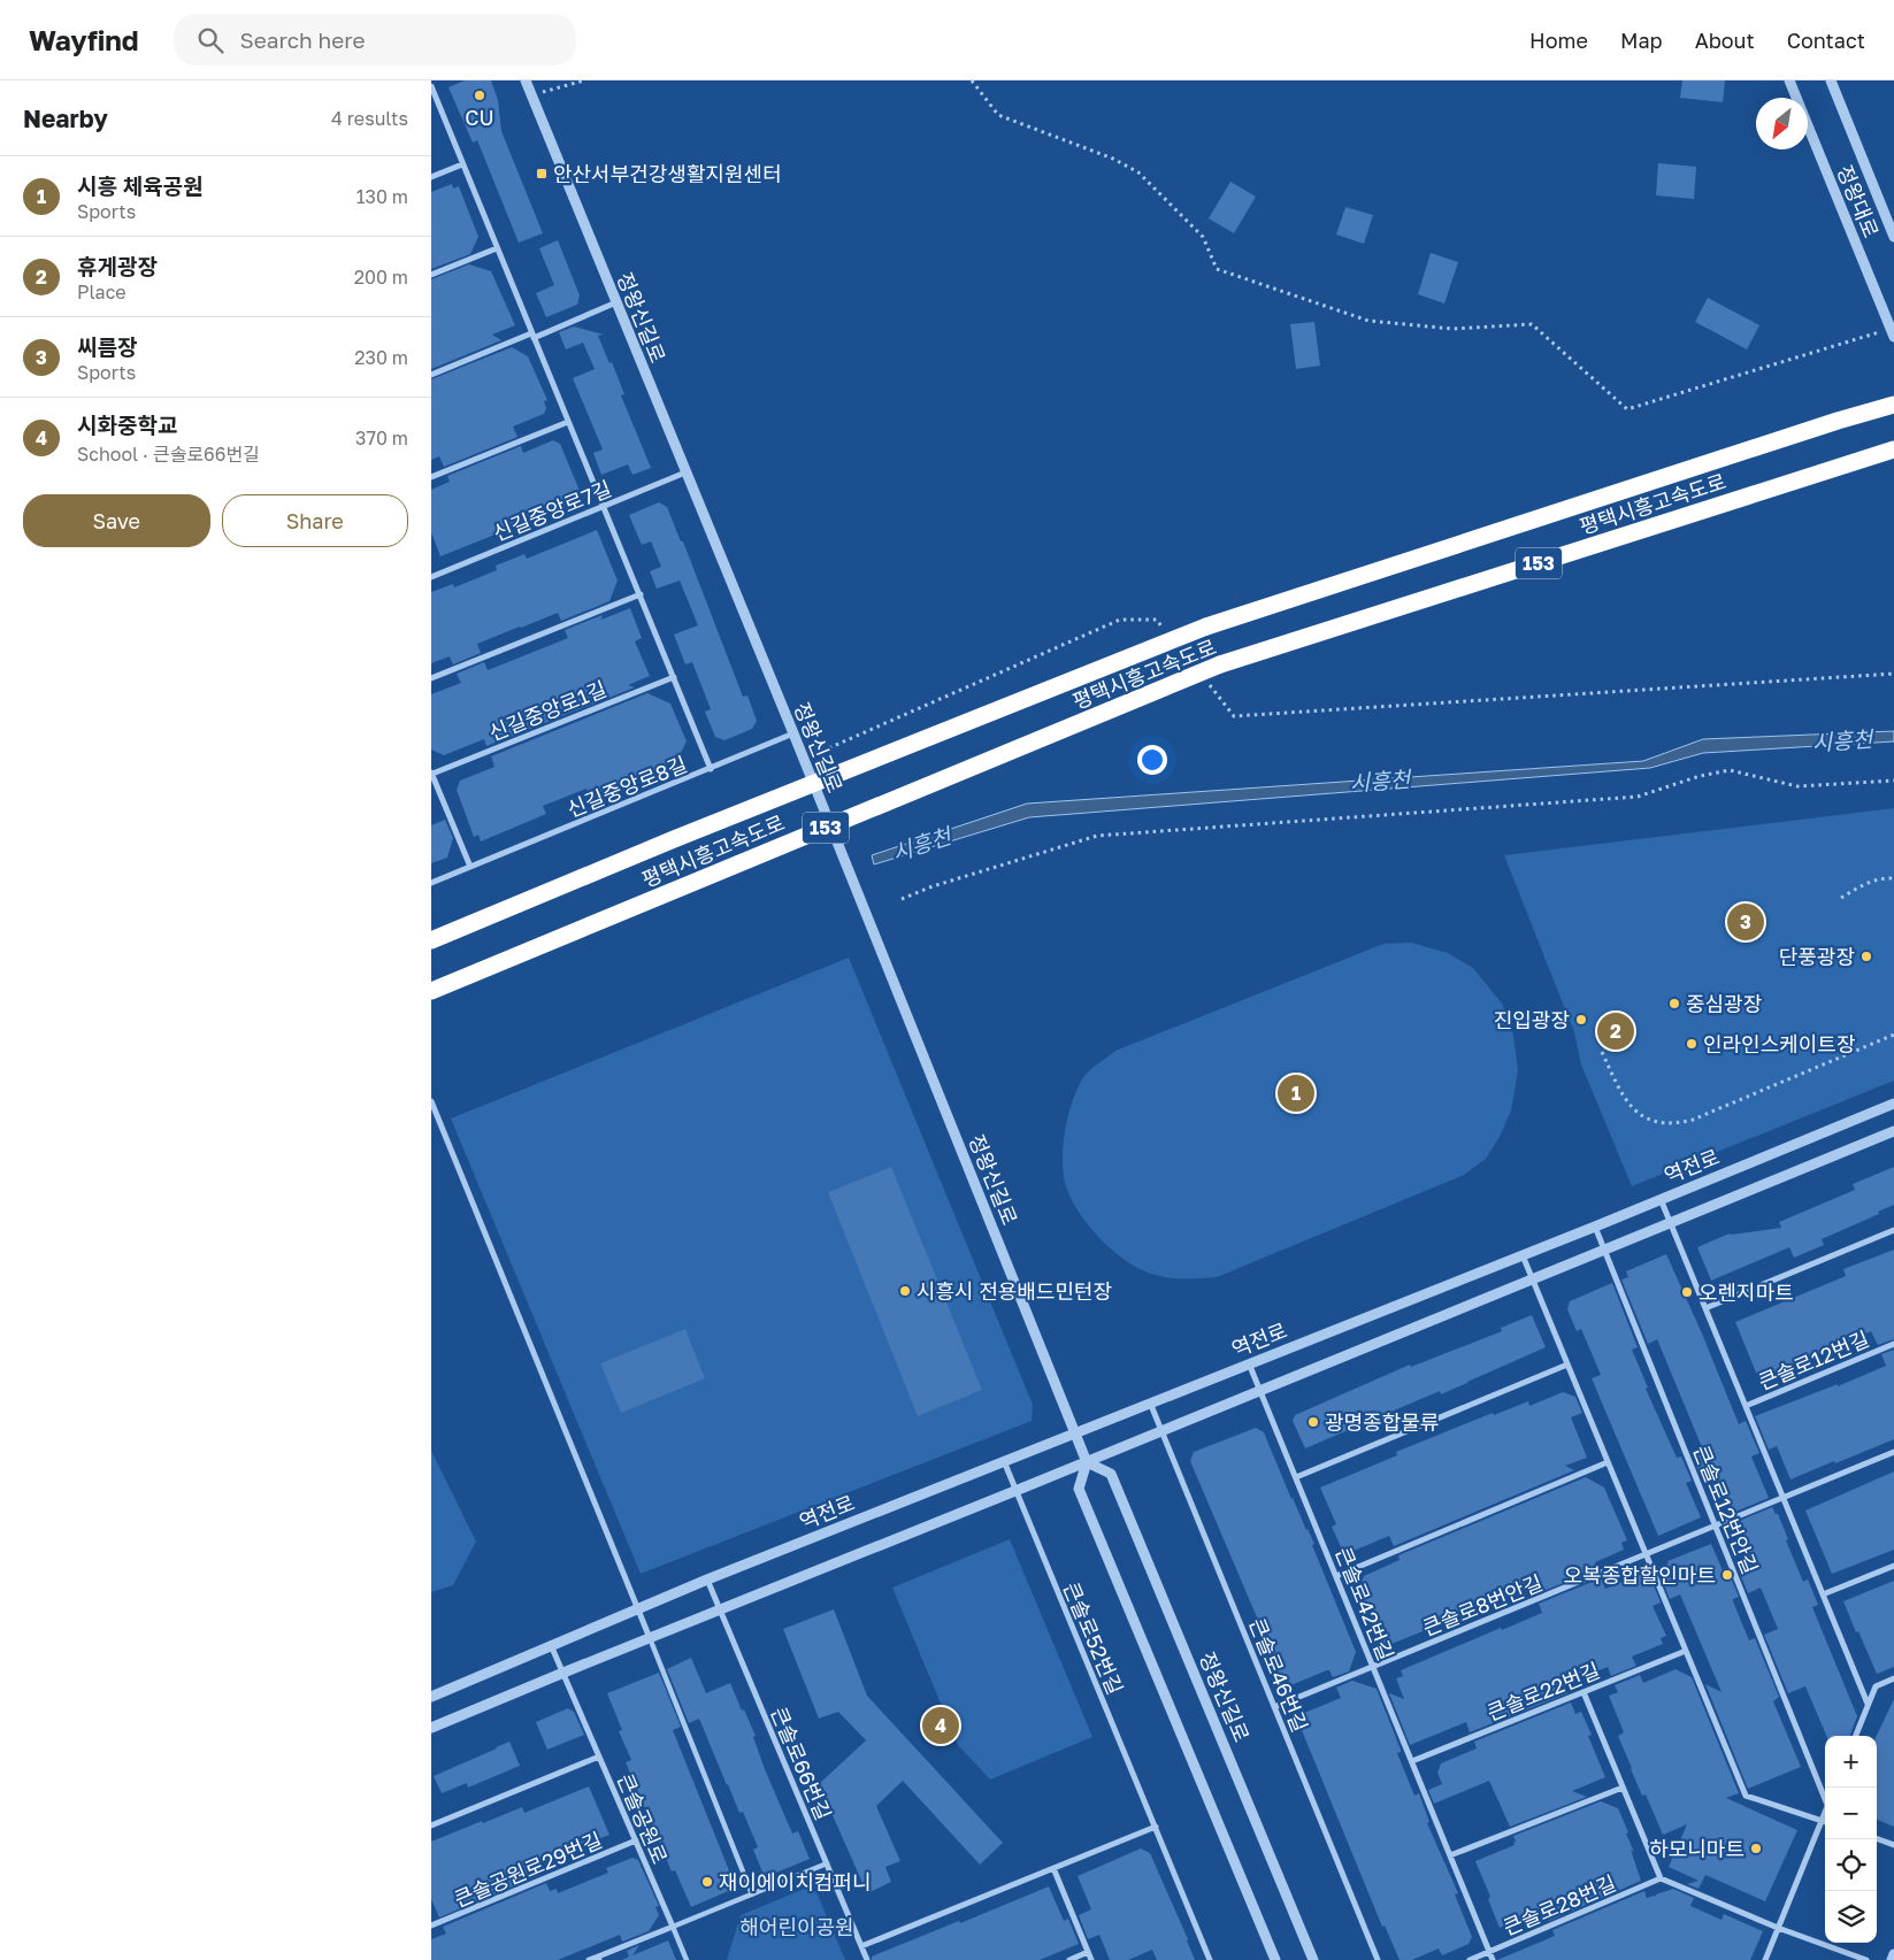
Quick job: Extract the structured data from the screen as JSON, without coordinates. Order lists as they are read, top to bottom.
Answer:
{
  "streets": {
    "highway": ["평택시흥고속도로", "153"],
    "street": [
      "정왕대로",
      "정왕신길로",
      "신길중앙로7길",
      "신길중앙로1길",
      "신길중앙로8길",
      "역전로",
      "큰솔로12번길",
      "큰솔로12번안길",
      "큰솔로42번길",
      "큰솔로8번안길",
      "큰솔로52번길",
      "큰솔로46번길",
      "큰솔로22번길",
      "큰솔로66번길",
      "큰솔공원로",
      "큰솔공원로29번길",
      "큰솔로28번길"
    ]
  },
  "crossings": [
    ["정왕신길로", "신길중앙로7길"],
    ["정왕신길로", "신길중앙로8길"],
    ["정왕신길로", "역전로"],
    ["역전로", "큰솔로12번안길"],
    ["역전로", "큰솔로42번길"],
    ["역전로", "큰솔로52번길"],
    ["역전로", "큰솔로46번길"],
    ["역전로", "큰솔로66번길"],
    ["역전로", "큰솔공원로"],
    ["큰솔로12번안길", "큰솔로8번안길"],
    ["큰솔로42번길", "큰솔로8번안길"],
    ["큰솔로42번길", "큰솔로22번길"],
    ["큰솔로42번길", "큰솔로28번길"],
    ["큰솔로8번안길", "큰솔로46번길"],
    ["큰솔공원로", "큰솔공원로29번길"]
  ],
  "water": ["시흥천"],
  "parks": ["해어린이공원"],
  "places": {
    "other": [
      "CU",
      "단풍광장",
      "중심광장",
      "진입광장",
      "인라인스케이트장",
      "시흥시 전용배드민턴장",
      "오렌지마트",
      "광명종합물류",
      "오복종합할인마트",
      "하모니마트",
      "재이에이치컴퍼니"
    ],
    "transit": ["안산서부건강생활지원센터"]
  },
  "north": "bottom left",
  "page": {
    "header": "Wayfind",
    "search": "Search here",
    "nav": [
      "Home",
      "Map",
      "About",
      "Contact"
    ],
    "heading": ["Nearby", "4 results"],
    "list": [
      {
        "mark": "1",
        "name": "시흥 체육공원",
        "note": "Sports",
        "value": "130 m"
      },
      {
        "mark": "2",
        "name": "휴게광장",
        "note": "Place",
        "value": "200 m"
      },
      {
        "mark": "3",
        "name": "씨름장",
        "note": "Sports",
        "value": "230 m"
      },
      {
        "mark": "4",
        "name": "시화중학교",
        "note": "School · 큰솔로66번길",
        "value": "370 m"
      }
    ],
    "buttons": ["Save", "Share"],
    "pins": [
      "3",
      "2",
      "1",
      "4"
    ],
    "map_buttons": ["+", "−"]
  }
}
